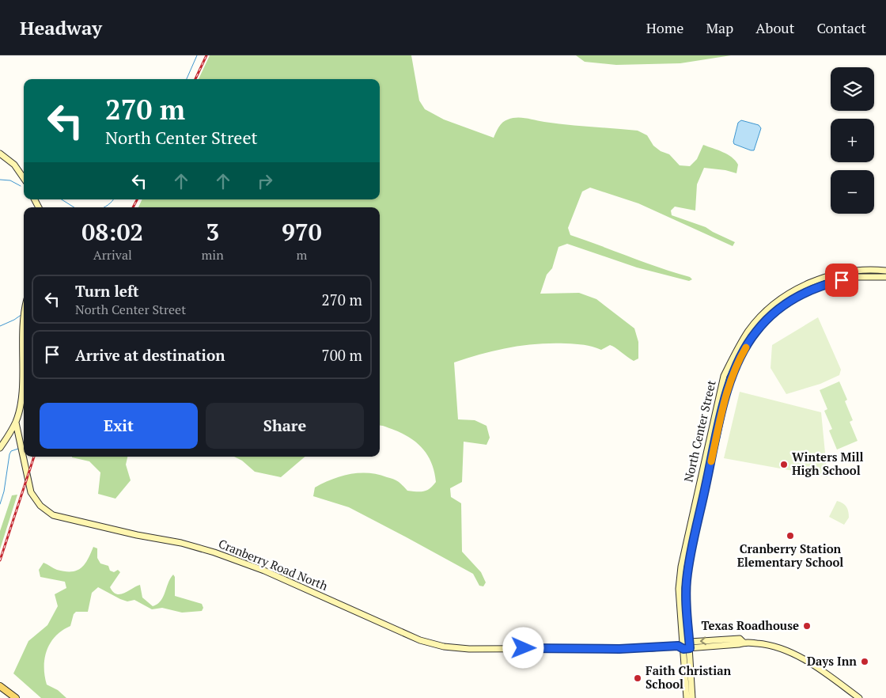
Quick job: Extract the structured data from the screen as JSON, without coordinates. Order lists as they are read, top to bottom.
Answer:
{
  "streets": {
    "street": ["North Center Street", "Cranberry Road North"]
  },
  "crossings": [
    ["North Center Street", "Cranberry Road North"]
  ],
  "places": [
    "Winters Mill High School",
    "Cranberry Station Elementary School",
    "Texas Roadhouse",
    "Days Inn",
    "Faith Christian School"
  ],
  "page": {
    "header": "Headway",
    "nav": [
      "Home",
      "Map",
      "About",
      "Contact"
    ],
    "map_buttons": ["+", "−"],
    "turn": ["270 m", "North Center Street"],
    "eta": [
      "08:02",
      "Arrival",
      "3",
      "min",
      "970",
      "m"
    ],
    "list": [
      {
        "name": "Turn left",
        "note": "North Center Street",
        "value": "270 m"
      },
      {
        "name": "Arrive at destination",
        "value": "700 m"
      }
    ],
    "buttons": ["Exit", "Share"]
  }
}
